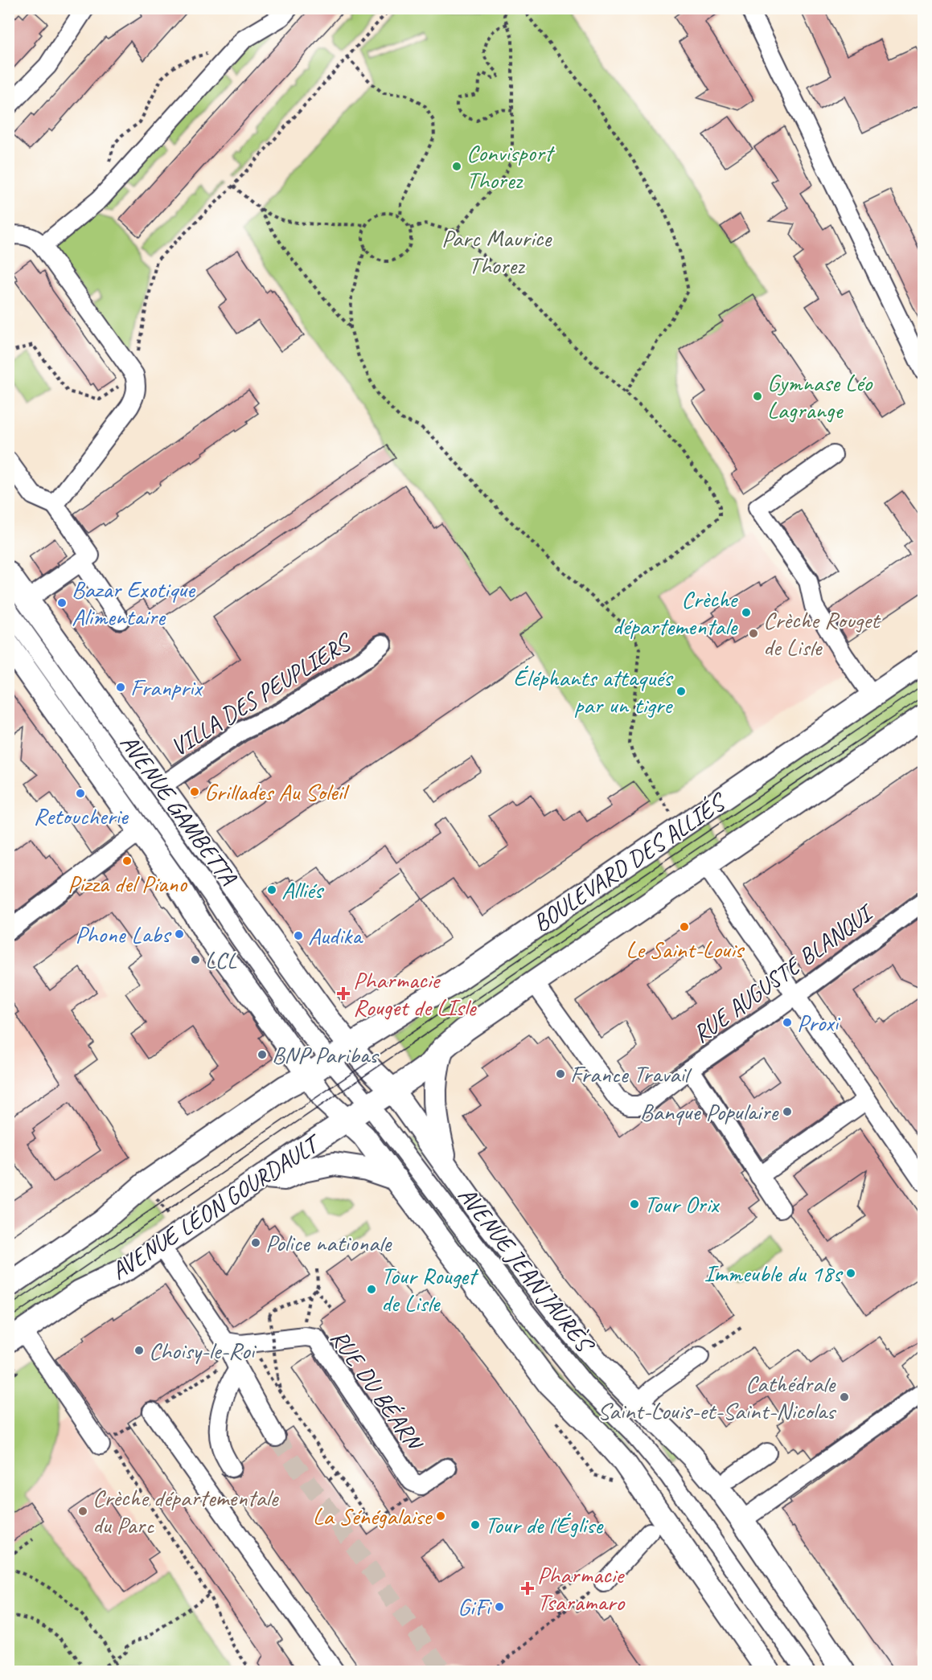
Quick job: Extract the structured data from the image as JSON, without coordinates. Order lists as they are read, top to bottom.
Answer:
{
  "streets": {
    "main road": [
      "AVENUE GAMBETTA",
      "BOULEVARD DES ALLIÉS",
      "AVENUE LÉON GOURDAULT",
      "AVENUE JEAN JAURÈS"
    ],
    "street": ["VILLA DES PEUPLIERS", "RUE AUGUSTE BLANQUI", "RUE DU BÉARN"]
  },
  "crossings": [
    ["VILLA DES PEUPLIERS", "AVENUE GAMBETTA"],
    ["AVENUE GAMBETTA", "BOULEVARD DES ALLIÉS"],
    ["AVENUE GAMBETTA", "AVENUE LÉON GOURDAULT"],
    ["AVENUE GAMBETTA", "AVENUE JEAN JAURÈS"],
    ["BOULEVARD DES ALLIÉS", "RUE AUGUSTE BLANQUI"],
    ["BOULEVARD DES ALLIÉS", "AVENUE LÉON GOURDAULT"],
    ["BOULEVARD DES ALLIÉS", "AVENUE JEAN JAURÈS"],
    ["AVENUE LÉON GOURDAULT", "AVENUE JEAN JAURÈS"]
  ],
  "parks": ["Parc Maurice Thorez"],
  "places": {
    "other": [
      "Convisport Thorez",
      "Gymnase Léo Lagrange",
      "Bazar Exotique Alimentaire",
      "Crèche départementale",
      "Crèche Rouget de Lisle",
      "Franprix",
      "Éléphants attaqués par un tigre",
      "Grillades Au Soleil",
      "Retoucherie",
      "Pizza del Piano",
      "Alliés",
      "Le Saint-Louis",
      "Phone Labs",
      "Audika",
      "LCL",
      "Proxi",
      "BNP Paribas",
      "France Travail",
      "Banque Populaire",
      "Tour Orix",
      "Police nationale",
      "Immeuble du 18s",
      "Tour Rouget de Lisle",
      "Choisy-le-Roi",
      "Cathédrale Saint-Louis-et-Saint-Nicolas",
      "Crèche départementale du Parc",
      "La Sénégalaise",
      "Tour de l'Église",
      "GiFi"
    ],
    "health": ["Pharmacie Rouget de LIsle", "Pharmacie Tsaramaro"]
  }
}
